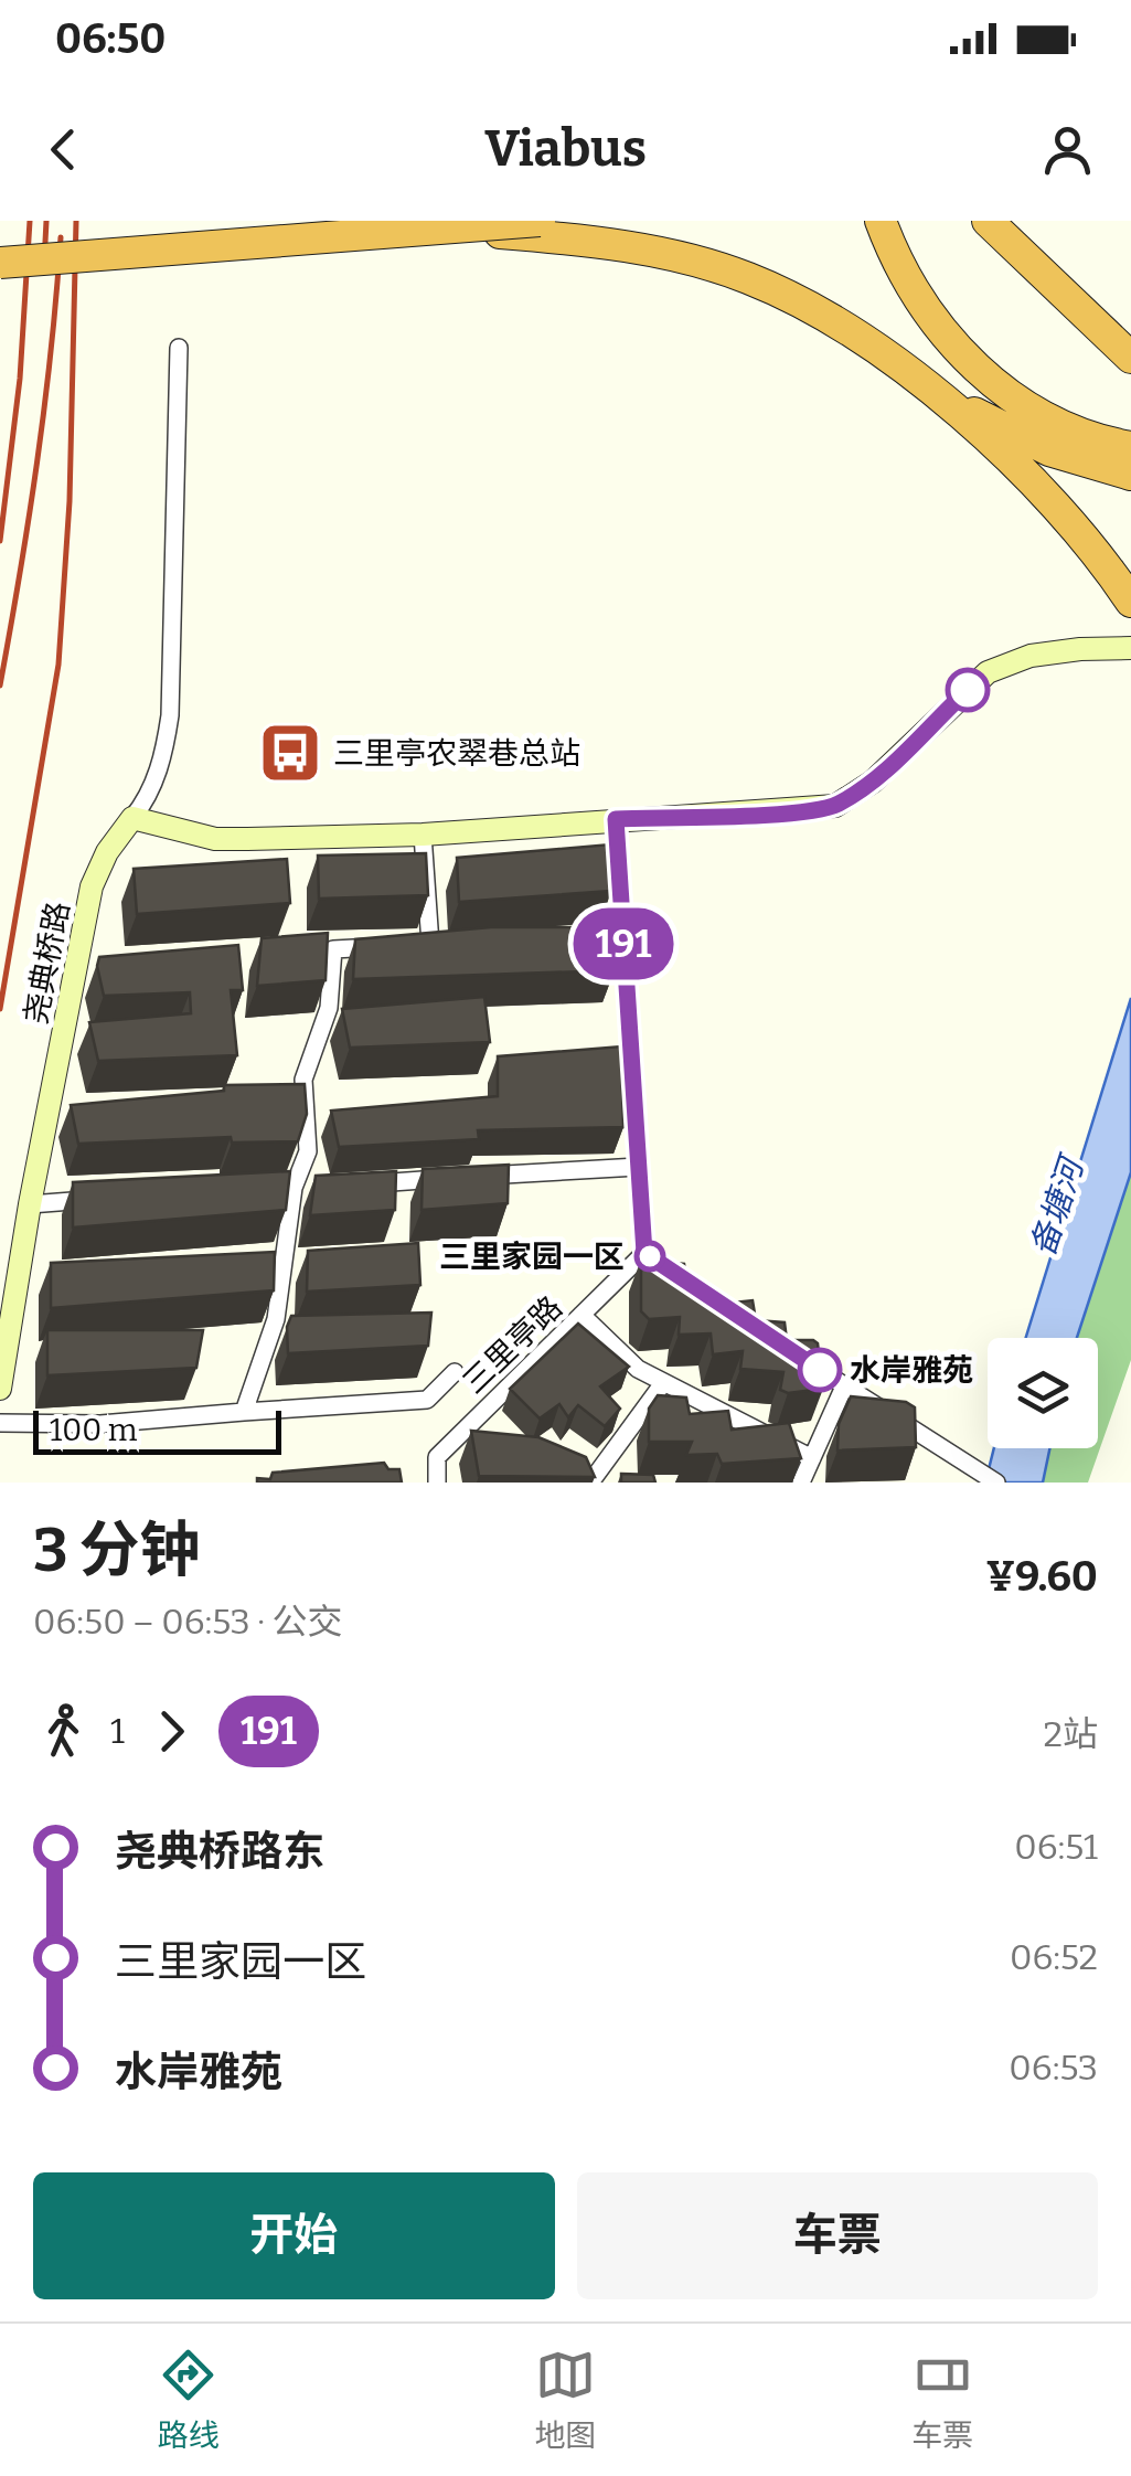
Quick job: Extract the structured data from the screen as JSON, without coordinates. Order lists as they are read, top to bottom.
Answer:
{
  "streets": {
    "street": ["尧典桥路", "三里亭路"]
  },
  "water": ["备塘河"],
  "places": {
    "bus stop": ["三里亭农翠巷总站"],
    "other": ["三里家园一区", "水岸雅苑"]
  },
  "lines": ["bus line 191"],
  "scale_bar": "100 m",
  "page": {
    "status": "06:50",
    "header": "Viabus",
    "on_map": "191",
    "scale": "100 m",
    "heading": ["3 分钟", "06:50 – 06:53 · 公交", "¥9.60"],
    "legs": ["1", "191", "2站"],
    "list": [
      {
        "name": "尧典桥路东",
        "value": "06:51"
      },
      {
        "name": "三里家园一区",
        "value": "06:52"
      },
      {
        "name": "水岸雅苑",
        "value": "06:53"
      }
    ],
    "buttons": ["开始", "车票"],
    "tabs": ["路线", "地图", "车票"]
  }
}
